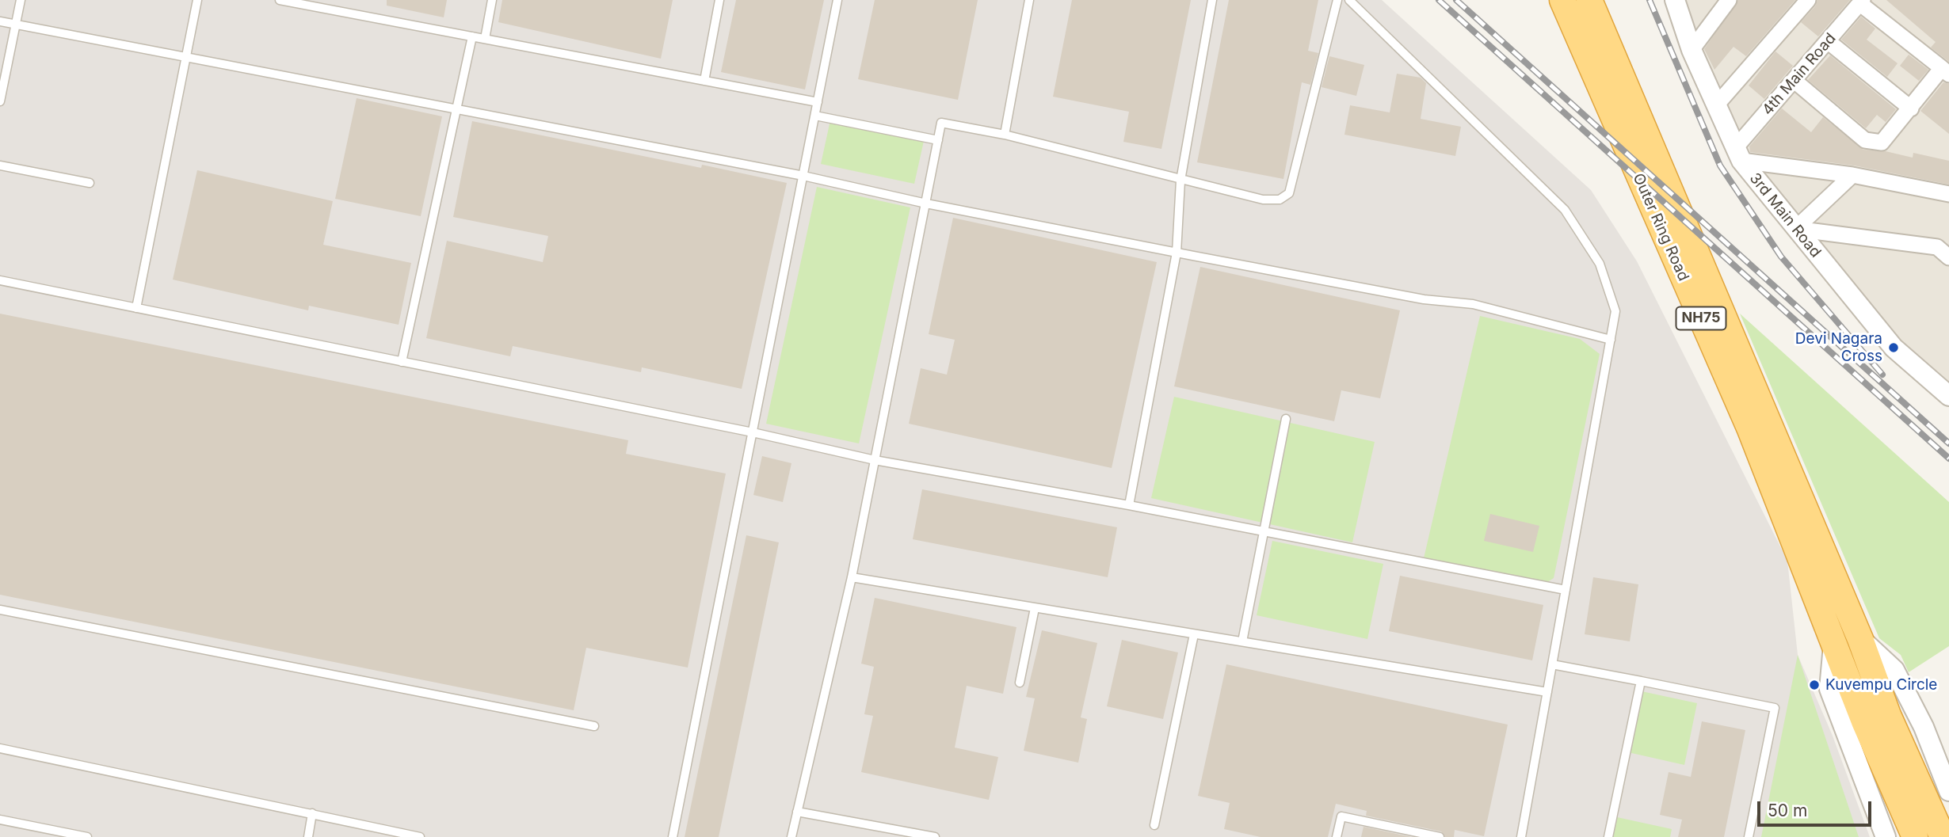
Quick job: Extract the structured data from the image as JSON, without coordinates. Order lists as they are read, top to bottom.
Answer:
{
  "streets": {
    "highway": ["Outer Ring Road", "NH75"],
    "street": ["4th Main Road", "3rd Main Road"]
  },
  "crossings": [
    ["4th Main Road", "3rd Main Road"],
    ["Outer Ring Road", "NH75"]
  ],
  "places": ["Devi Nagara Cross", "Kuvempu Circle"],
  "scale_bar": "50 m"
}
